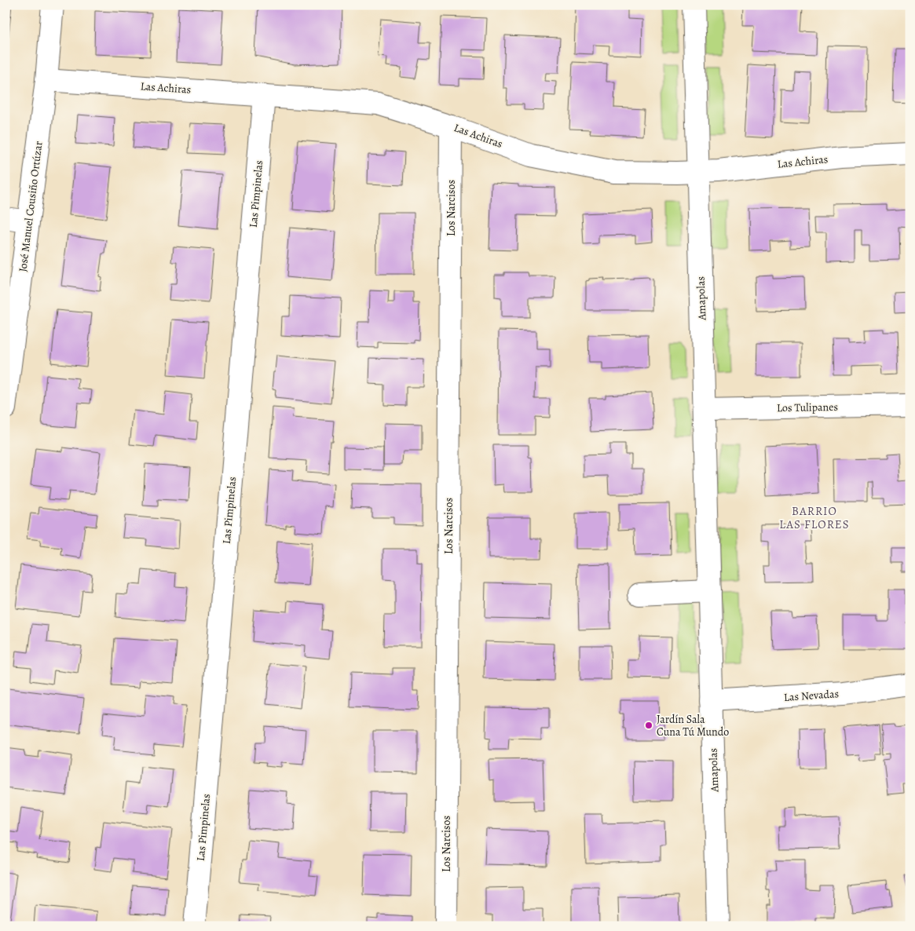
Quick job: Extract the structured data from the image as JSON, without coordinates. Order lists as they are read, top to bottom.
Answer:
{
  "streets": {
    "street": [
      "Las Achiras",
      "Las Pimpinelas",
      "José Manuel Cousiño Ortúzar",
      "Los Narcisos",
      "Amapolas",
      "Los Tulipanes",
      "Las Nevadas"
    ]
  },
  "crossings": [
    ["Las Achiras", "Las Pimpinelas"],
    ["Las Achiras", "José Manuel Cousiño Ortúzar"],
    ["Las Achiras", "Los Narcisos"],
    ["Las Achiras", "Amapolas"],
    ["Amapolas", "Los Tulipanes"],
    ["Amapolas", "Las Nevadas"]
  ],
  "districts": ["BARRIO LAS FLORES"],
  "places": ["Jardín Sala Cuna Tú Mundo"]
}
